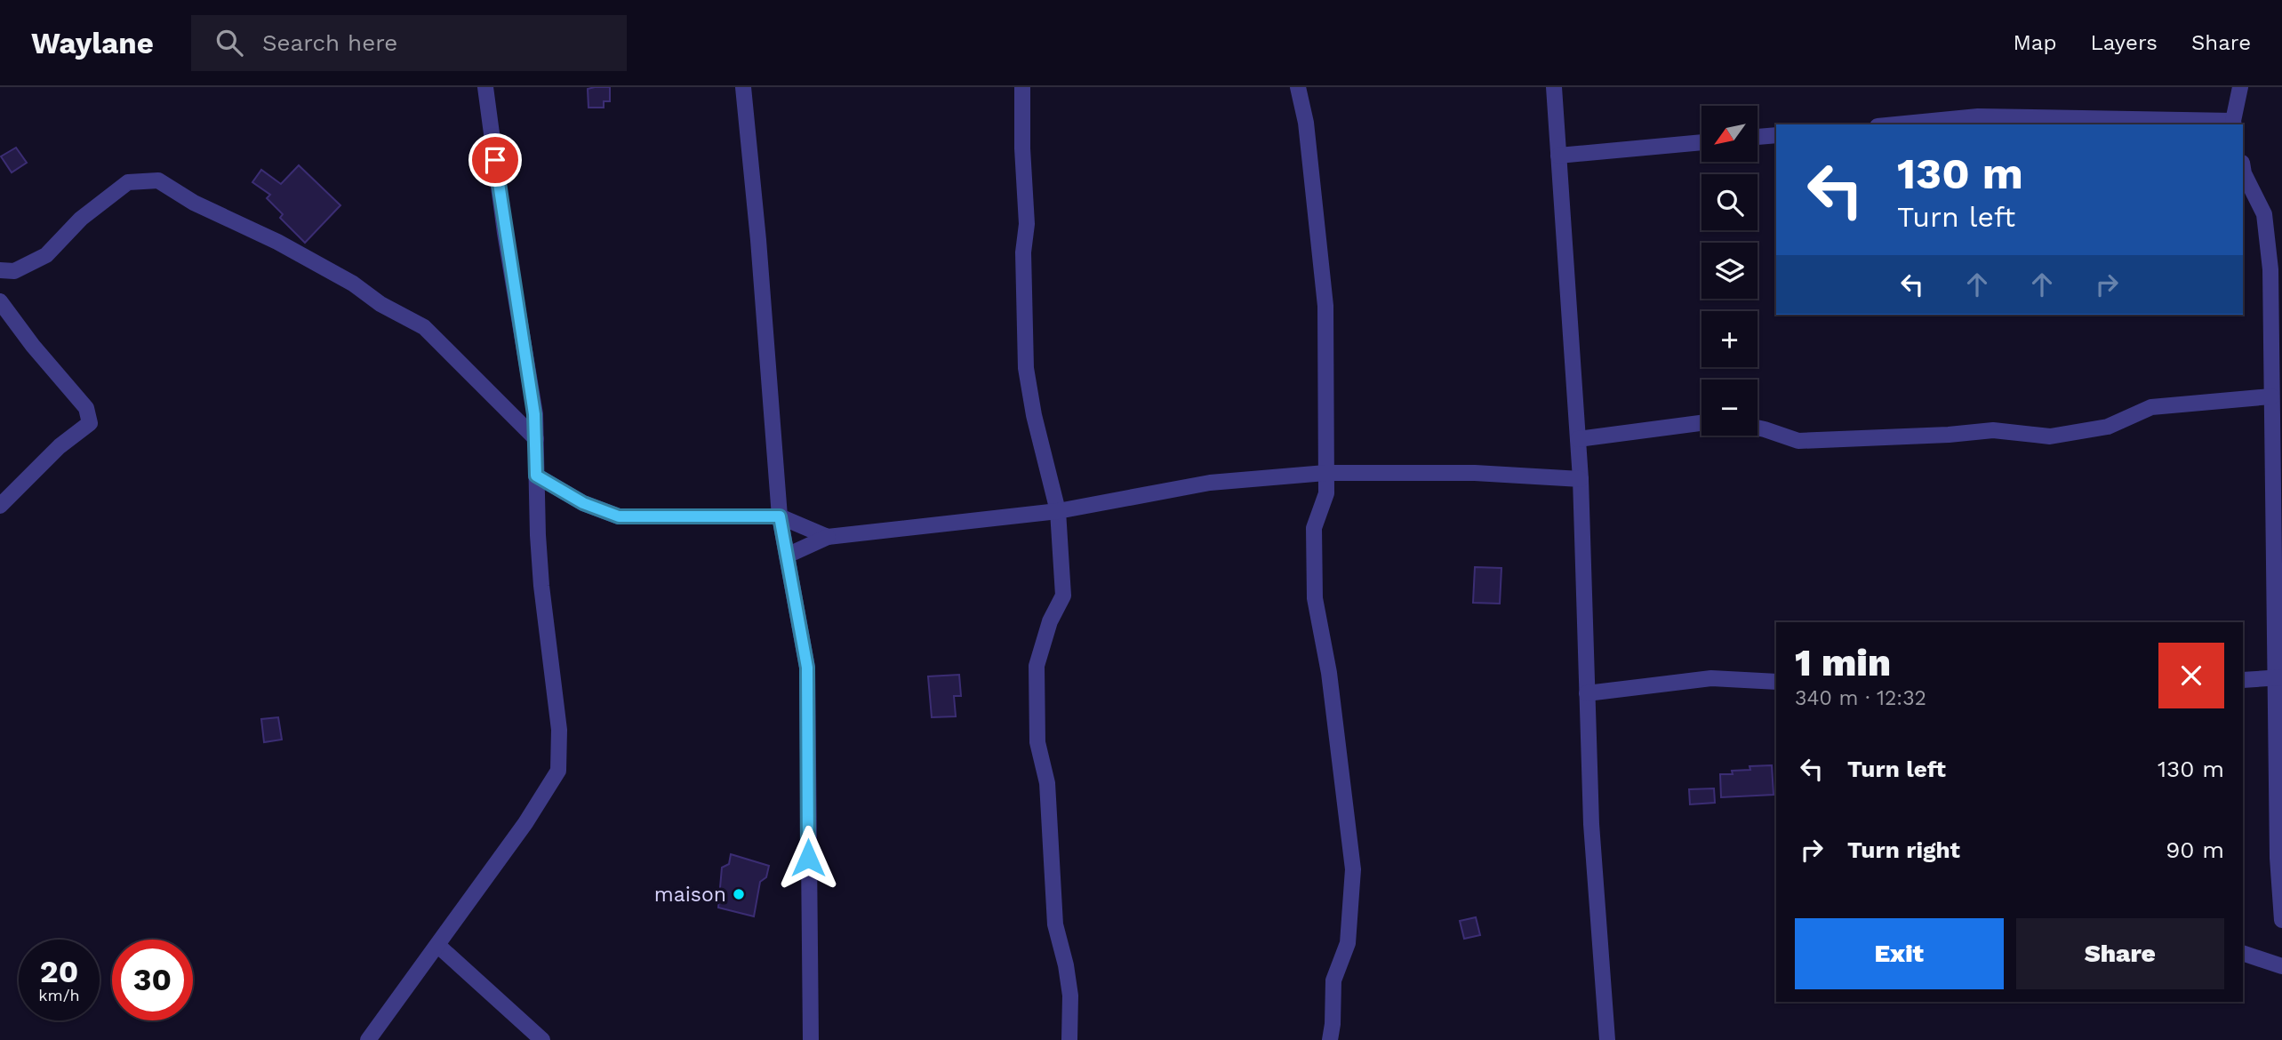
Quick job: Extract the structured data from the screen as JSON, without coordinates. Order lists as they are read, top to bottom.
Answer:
{
  "places": ["maison"],
  "north": "bottom left",
  "page": {
    "header": "Waylane",
    "search": "Search here",
    "nav": ["Map", "Layers", "Share"],
    "map_buttons": ["+", "−"],
    "turn": ["130 m", "Turn left"],
    "heading": ["1 min", "340 m · 12:32"],
    "list": [
      {
        "name": "Turn left",
        "value": "130 m"
      },
      {
        "name": "Turn right",
        "value": "90 m"
      }
    ],
    "buttons": ["Exit", "Share"],
    "speed": "20 km/h",
    "limit": "30"
  }
}
